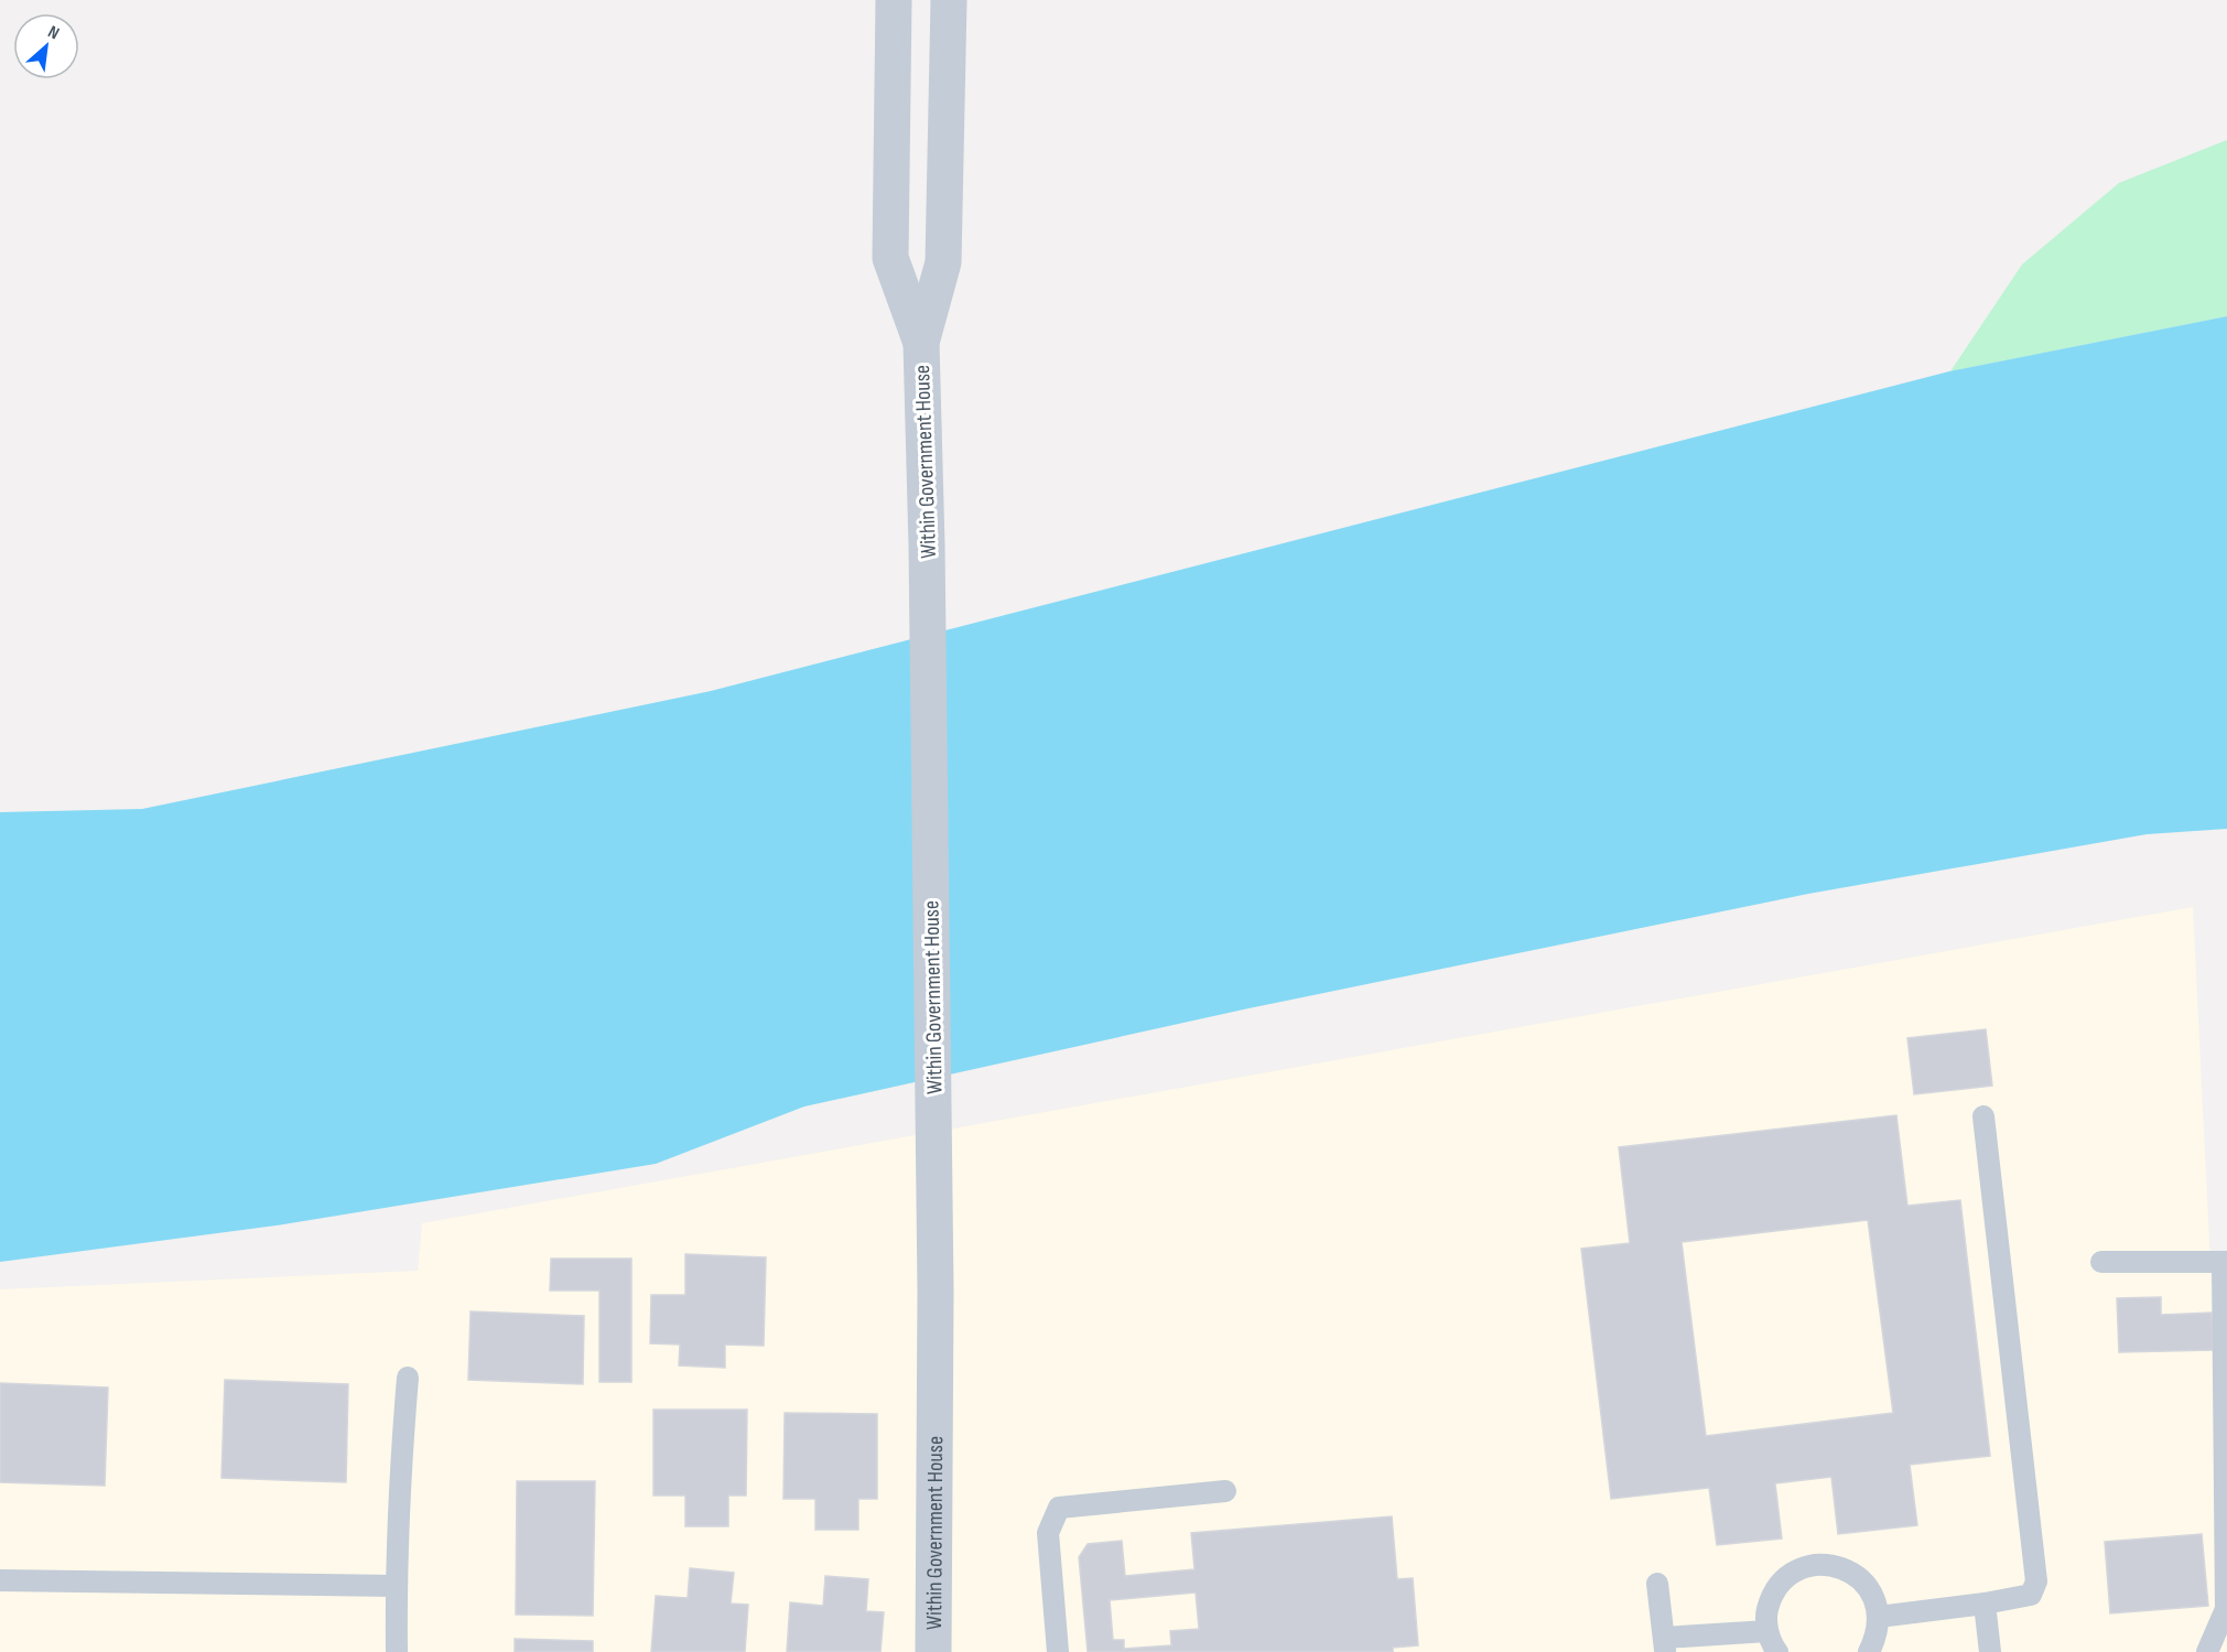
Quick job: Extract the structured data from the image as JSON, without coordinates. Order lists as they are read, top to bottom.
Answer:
{
  "streets": {
    "street": ["Within Government House"]
  },
  "north": "top right"
}
